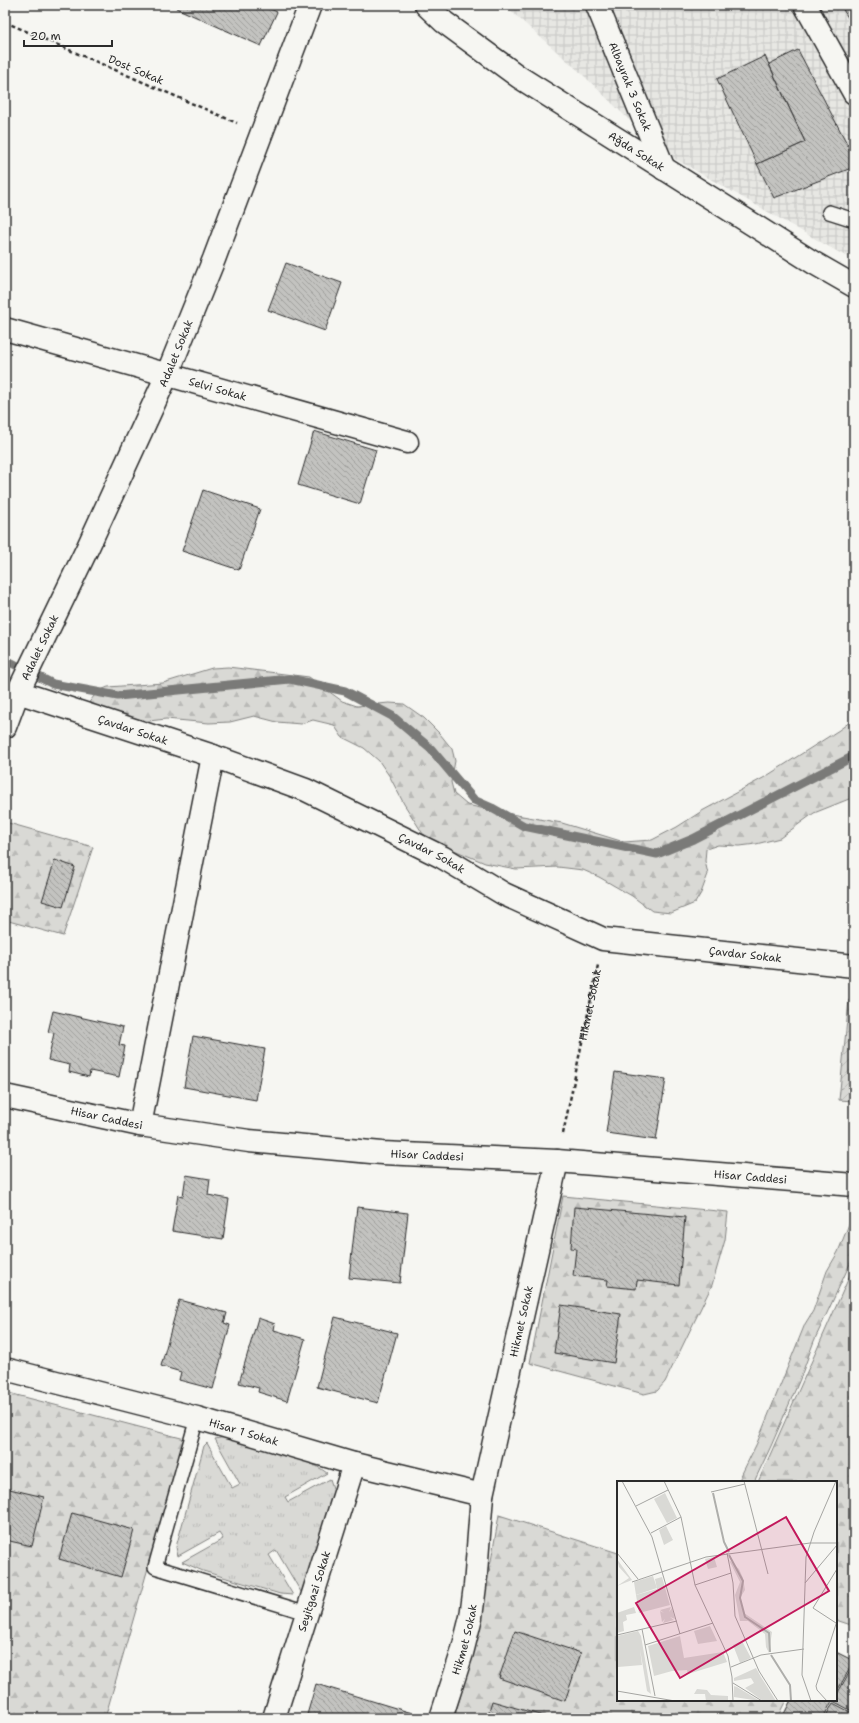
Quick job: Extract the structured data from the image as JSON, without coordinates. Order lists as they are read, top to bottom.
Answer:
{
  "streets": {
    "street": [
      "Albayrak 3 Sokak",
      "Ağda Sokak",
      "Adalet Sokak",
      "Selvi Sokak",
      "Çavdar Sokak",
      "Hikmet Sokak",
      "Hisar Caddesi",
      "Hisar 1 Sokak",
      "Seyitgazi Sokak"
    ],
    "path": ["Dost Sokak"]
  },
  "crossings": [
    ["Dost Sokak", "Adalet Sokak"],
    ["Albayrak 3 Sokak", "Ağda Sokak"],
    ["Adalet Sokak", "Selvi Sokak"],
    ["Adalet Sokak", "Çavdar Sokak"],
    ["Çavdar Sokak", "Hikmet Sokak"],
    ["Hikmet Sokak", "Hisar Caddesi"],
    ["Hikmet Sokak", "Hisar 1 Sokak"],
    ["Hisar 1 Sokak", "Seyitgazi Sokak"]
  ],
  "scale_bar": "20 m"
}
